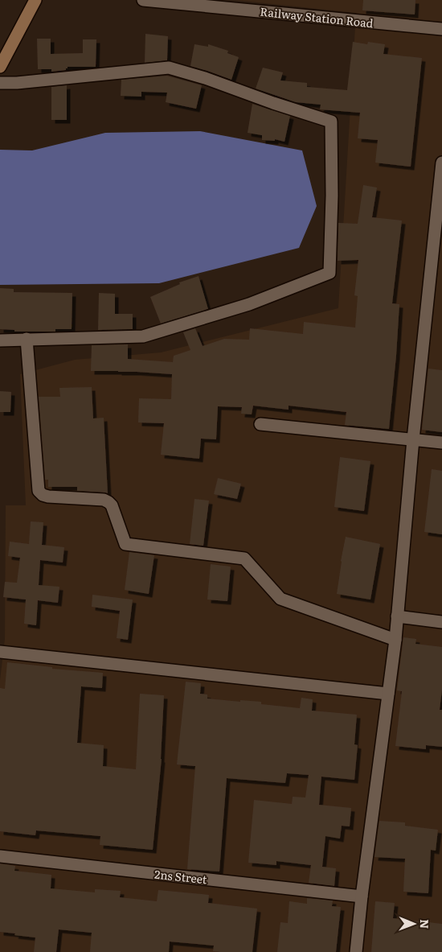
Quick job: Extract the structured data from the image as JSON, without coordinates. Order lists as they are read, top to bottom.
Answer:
{
  "streets": {
    "street": ["Railway Station Road", "2ns Street"]
  },
  "north": "right"
}
